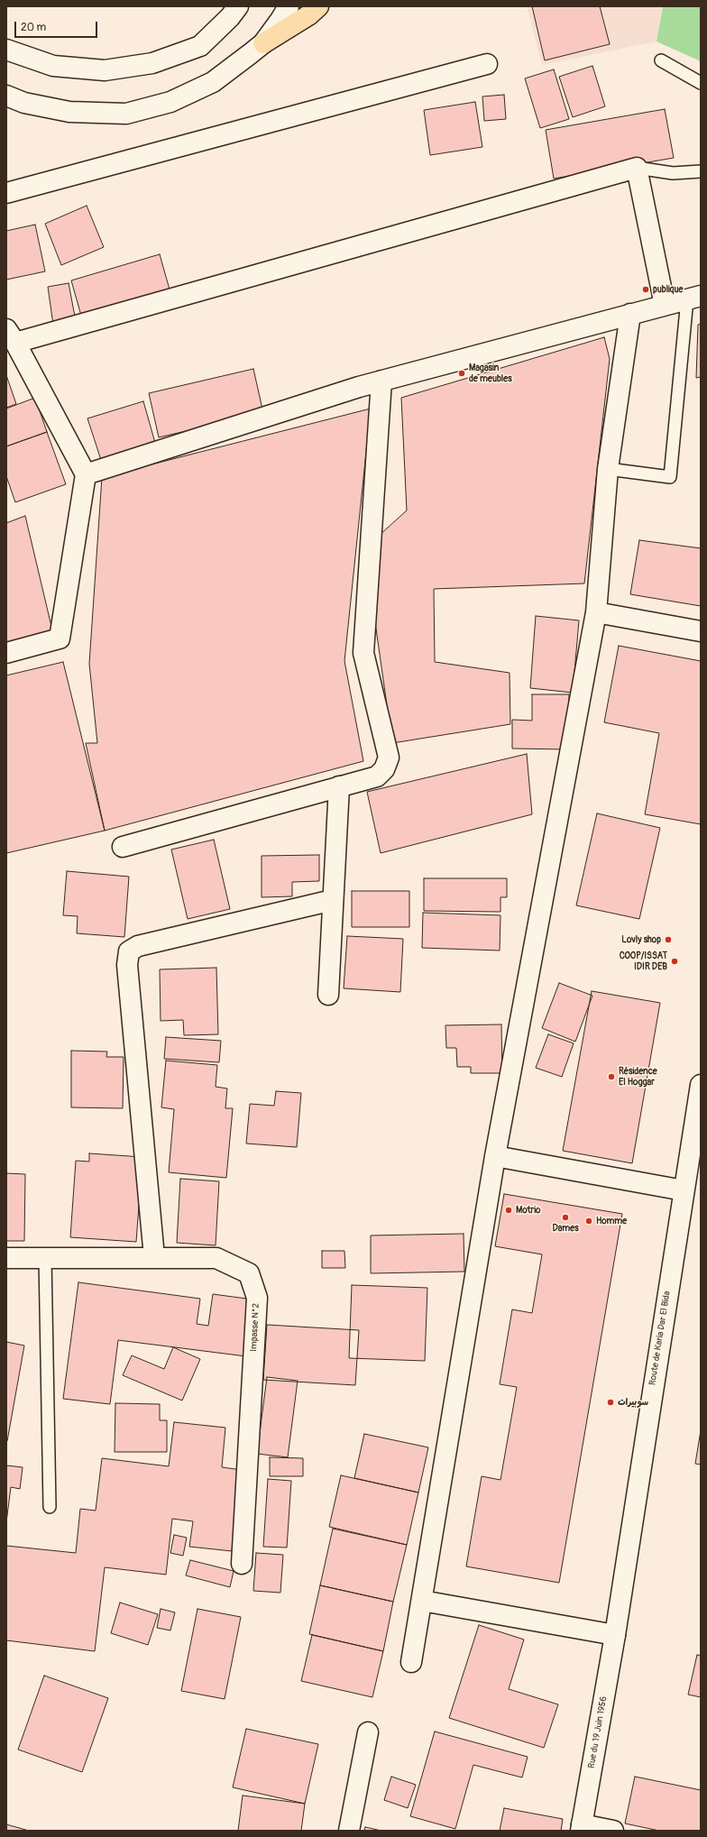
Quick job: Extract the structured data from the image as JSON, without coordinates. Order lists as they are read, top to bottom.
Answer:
{
  "streets": {
    "street": ["Impasse N°2", "Route de Karia Dar El Bida", "Rue du 19 Juin 1956"]
  },
  "crossings": [
    ["Route de Karia Dar El Bida", "Rue du 19 Juin 1956"]
  ],
  "places": [
    "publique",
    "Magasin de meubles",
    "Lovly shop",
    "COOP/ISSAT IDIR DEB",
    "Résidence El Hoggar",
    "Motrio",
    "Dames",
    "Homme",
    "سوبيرات"
  ],
  "scale_bar": "20 m"
}
